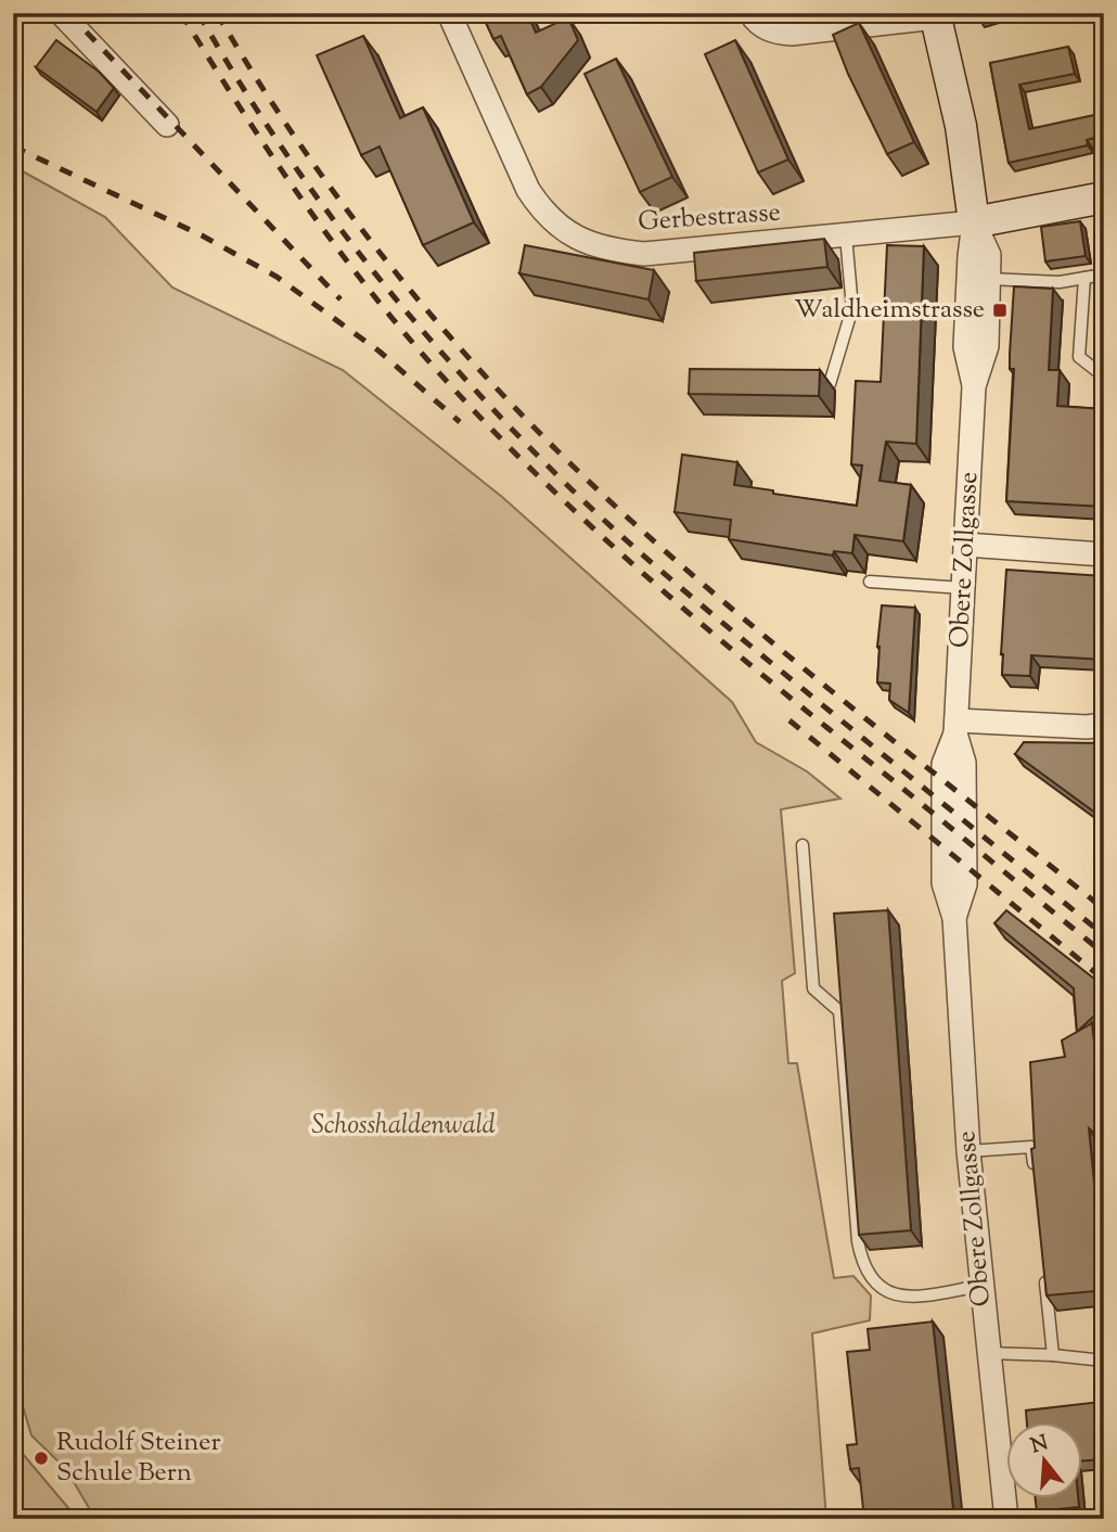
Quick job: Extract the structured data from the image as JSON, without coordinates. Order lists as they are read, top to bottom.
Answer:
{
  "streets": {
    "street": ["Gerbestrasse", "Obere Zollgasse"]
  },
  "crossings": [
    ["Gerbestrasse", "Obere Zollgasse"]
  ],
  "parks": ["Schosshaldenwald"],
  "places": {
    "transit": ["Waldheimstrasse"],
    "other": ["Rudolf Steiner Schule Bern"]
  },
  "north": "top"
}
